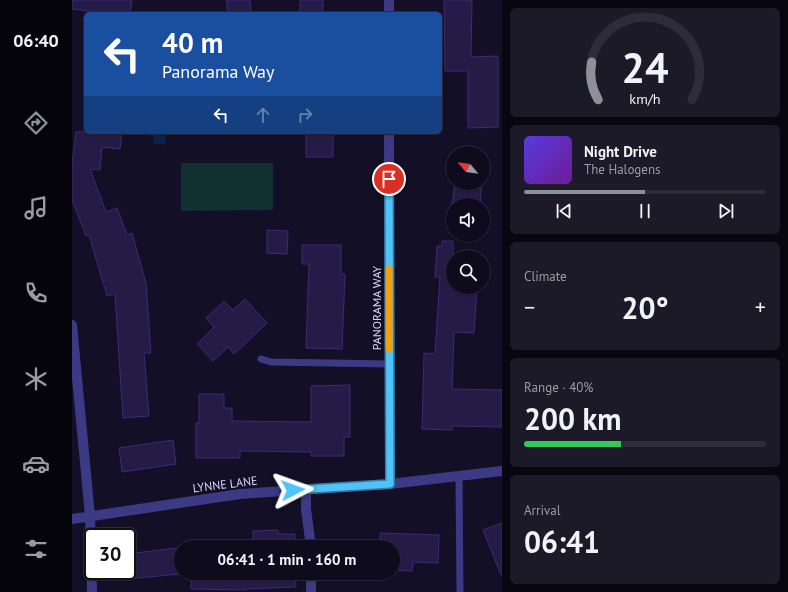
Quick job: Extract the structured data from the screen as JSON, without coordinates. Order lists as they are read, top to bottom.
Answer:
{
  "streets": {
    "street": ["PANORAMA WAY", "LYNNE LANE"]
  },
  "crossings": [
    ["PANORAMA WAY", "LYNNE LANE"]
  ],
  "north": "top left",
  "page": {
    "tabs": "06:40",
    "turn": ["40 m", "Panorama Way"],
    "song": ["Night Drive", "The Halogens"],
    "tile": [
      "Climate",
      ["Range · 40%", "200 km"],
      ["Arrival", "06:41"]
    ],
    "heat": ["−", "20°", "+"],
    "limit": "30",
    "trip": "06:41 · 1 min · 160 m",
    "gauge": ["24", "km/h"]
  }
}
